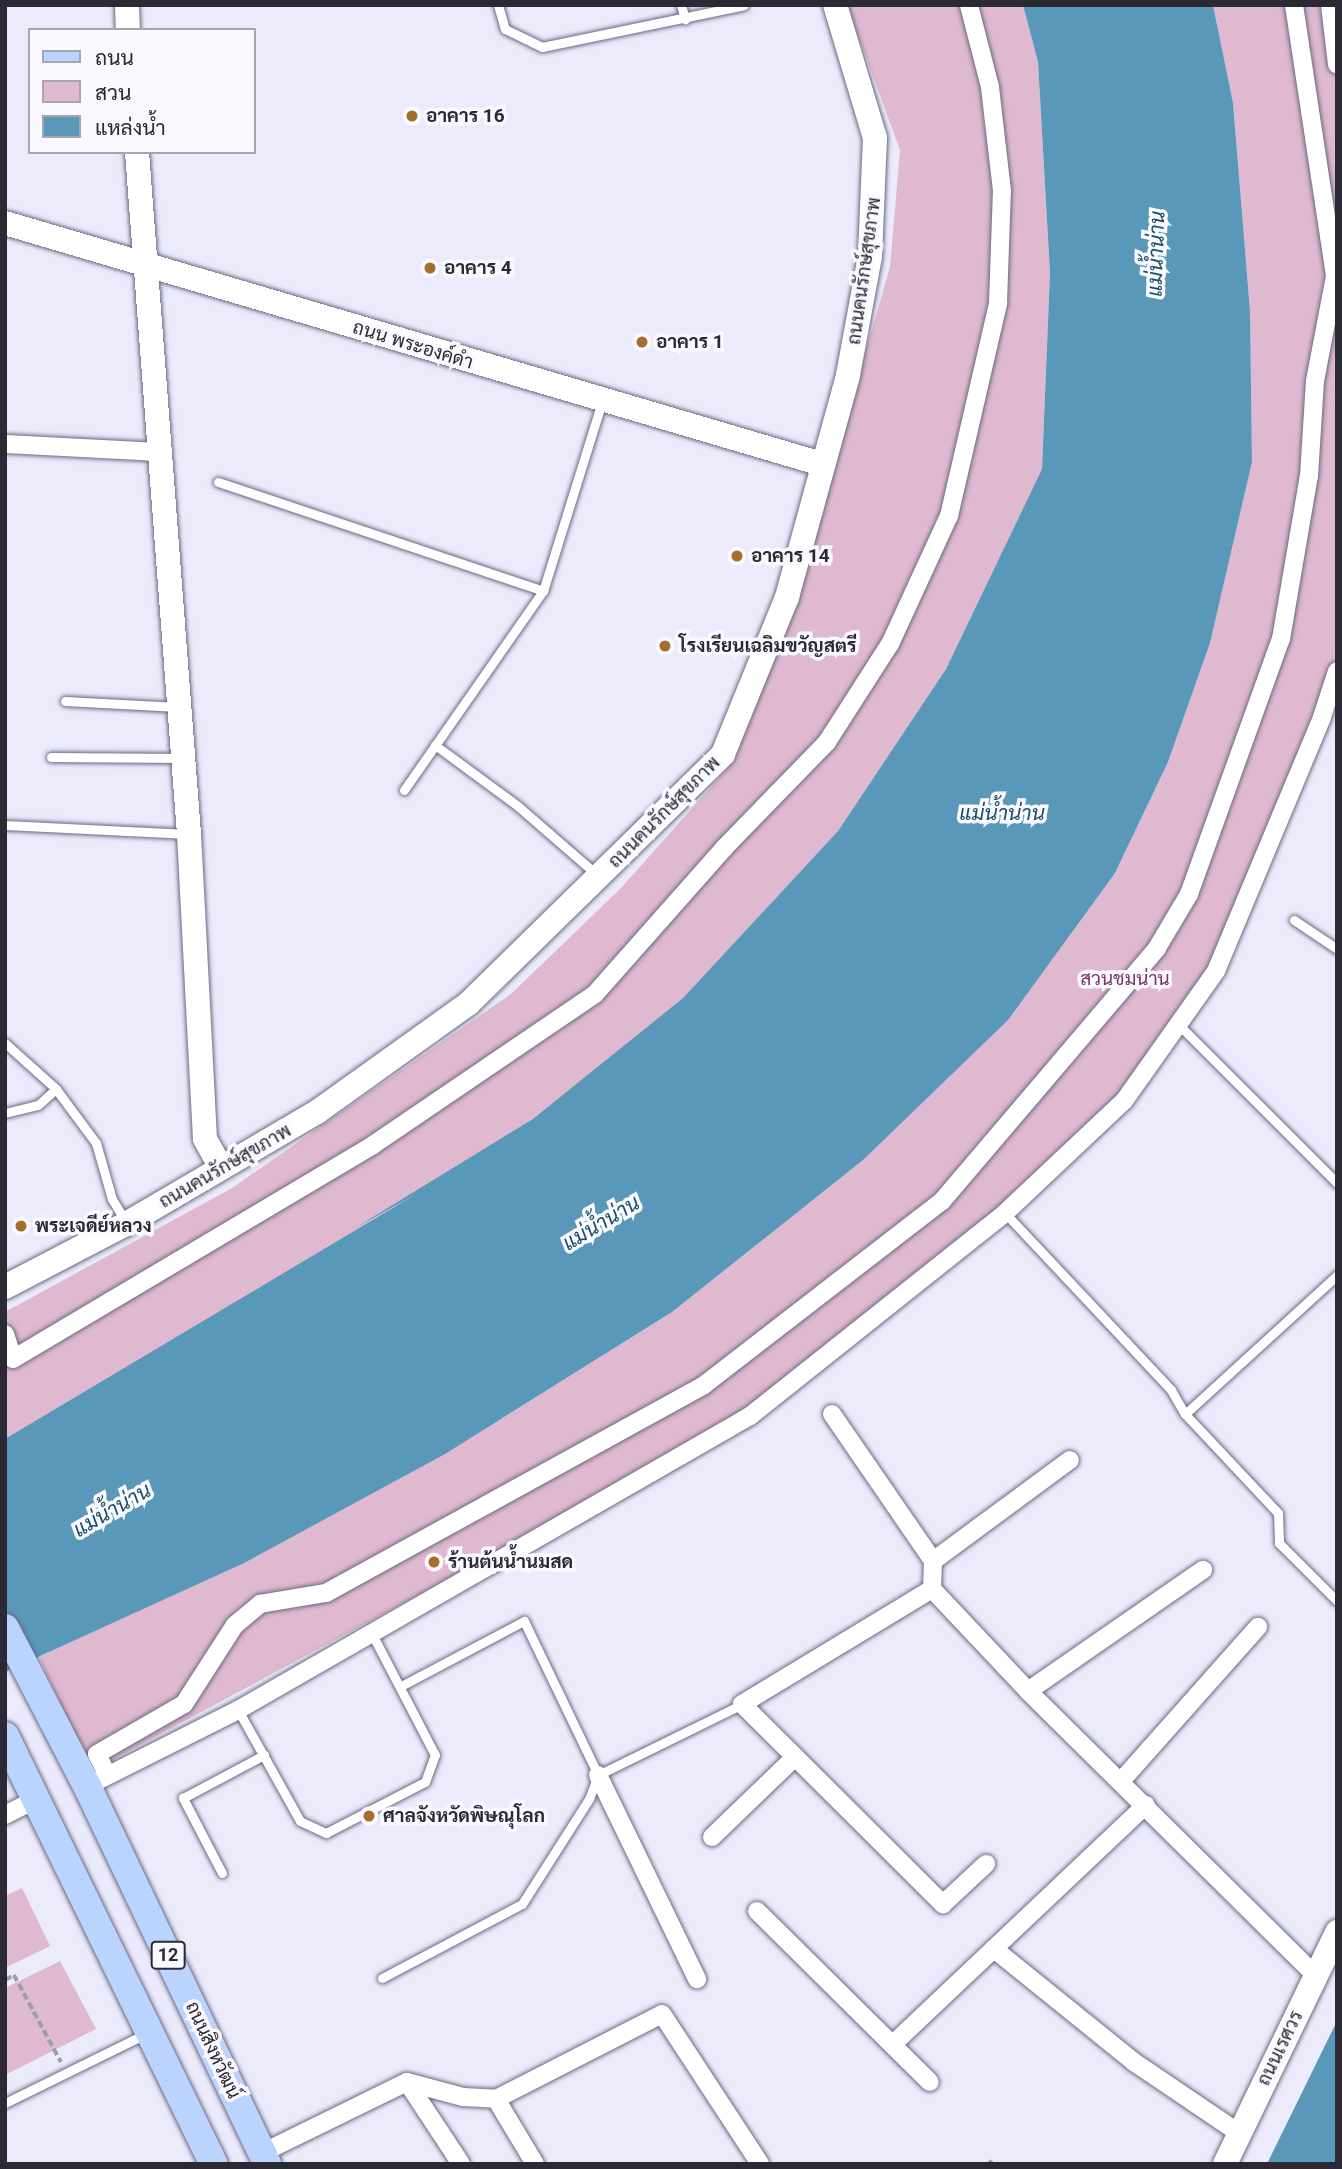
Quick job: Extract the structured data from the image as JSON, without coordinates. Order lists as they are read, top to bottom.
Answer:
{
  "streets": {
    "main road": ["12", "ถนนสิงหวัฒน์"],
    "street": ["ถนนคนรักษ์สุขภาพ", "ถนน พระองค์ดำ", "ถนนเรศวร"]
  },
  "crossings": [
    ["ถนนคนรักษ์สุขภาพ", "ถนน พระองค์ดำ"]
  ],
  "water": ["แม่น้ำน่าน"],
  "parks": ["สวนชมน่าน"],
  "places": [
    "อาคาร 16",
    "อาคาร 4",
    "อาคาร 1",
    "อาคาร 14",
    "โรงเรียนเฉลิมขวัญสตรี",
    "พระเจดีย์หลวง",
    "ร้านต้นน้ำนมสด",
    "ศาลจังหวัดพิษณุโลก"
  ],
  "legend": ["ถนน", "สวน", "แหล่งน้ำ"]
}
